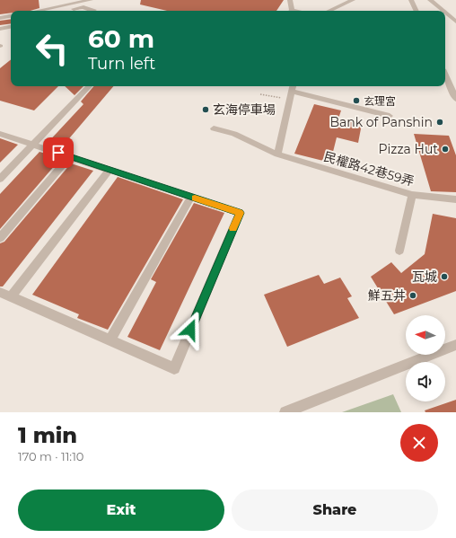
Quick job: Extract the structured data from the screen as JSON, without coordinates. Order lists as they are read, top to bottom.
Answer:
{
  "streets": {
    "street": ["民權路42巷59弄"]
  },
  "places": [
    "玄理宮",
    "玄海停車場",
    "Bank of Panshin",
    "Pizza Hut",
    "瓦城",
    "鮮五丼"
  ],
  "north": "left",
  "page": {
    "turn": ["60 m", "Turn left"],
    "heading": ["1 min", "170 m · 11:10"],
    "buttons": ["Exit", "Share"]
  }
}
